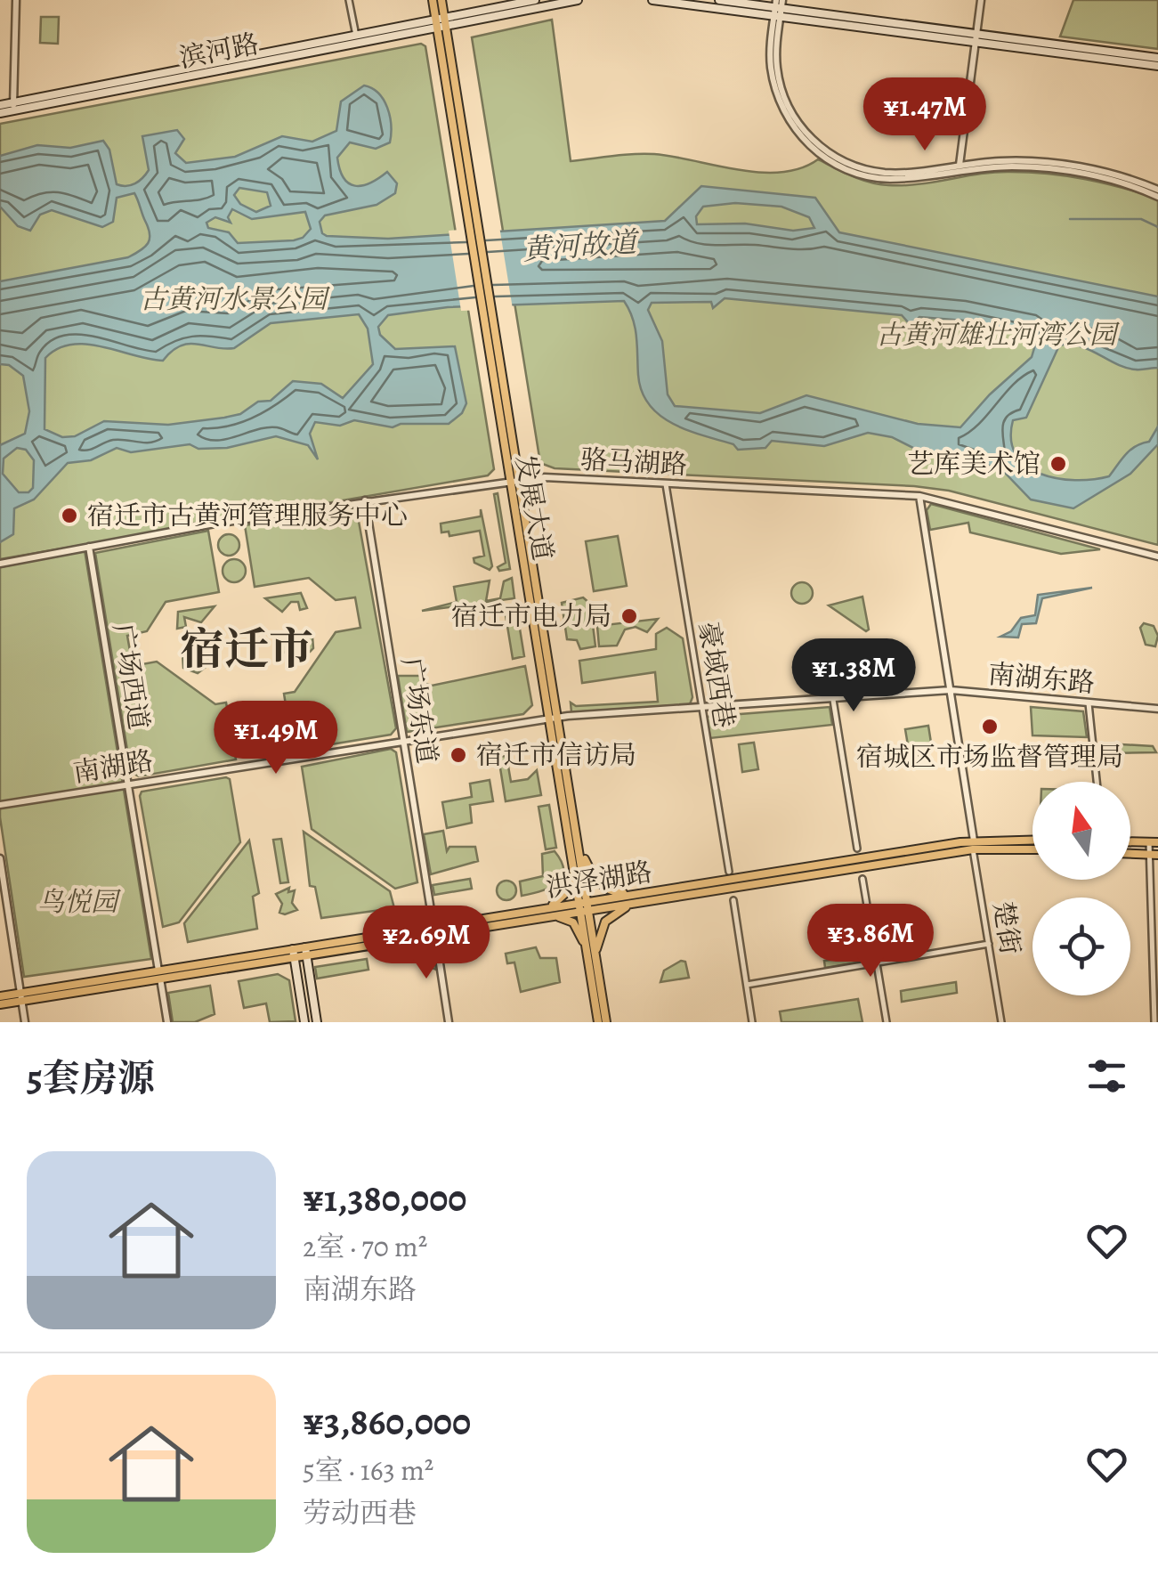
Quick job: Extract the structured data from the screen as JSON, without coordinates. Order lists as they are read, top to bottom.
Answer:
{
  "streets": {
    "main road": ["滨河路", "发展大道", "洪泽湖路"],
    "street": [
      "骆马湖路",
      "豪域西巷",
      "广场西道",
      "南湖东路",
      "广场东道",
      "南湖路",
      "楚街"
    ]
  },
  "crossings": [
    ["滨河路", "发展大道"],
    ["骆马湖路", "发展大道"],
    ["骆马湖路", "豪域西巷"],
    ["骆马湖路", "广场西道"],
    ["骆马湖路", "广场东道"],
    ["发展大道", "南湖东路"],
    ["发展大道", "南湖路"],
    ["发展大道", "洪泽湖路"],
    ["豪域西巷", "南湖东路"],
    ["广场西道", "南湖路"],
    ["广场西道", "洪泽湖路"],
    ["南湖东路", "南湖路"],
    ["广场东道", "南湖路"],
    ["广场东道", "洪泽湖路"],
    ["洪泽湖路", "楚街"]
  ],
  "districts": ["宿迁市"],
  "water": ["黄河故道"],
  "parks": ["古黄河水景公园", "古黄河雄壮河湾公园", "鸟悦园"],
  "places": [
    "艺库美术馆",
    "宿迁市古黄河管理服务中心",
    "宿迁市电力局",
    "宿城区市场监督管理局",
    "宿迁市信访局"
  ],
  "north": "top",
  "page": {
    "price": [
      "¥1.47M",
      "¥1.38M",
      "¥1.49M",
      "¥3.86M",
      "¥2.69M"
    ],
    "heading": "5套房源",
    "list": [
      {
        "name": "¥1,380,000",
        "note": "2室 · 70 m² · 南湖东路"
      },
      {
        "name": "¥3,860,000",
        "note": "5室 · 163 m² · 劳动西巷"
      }
    ]
  }
}
